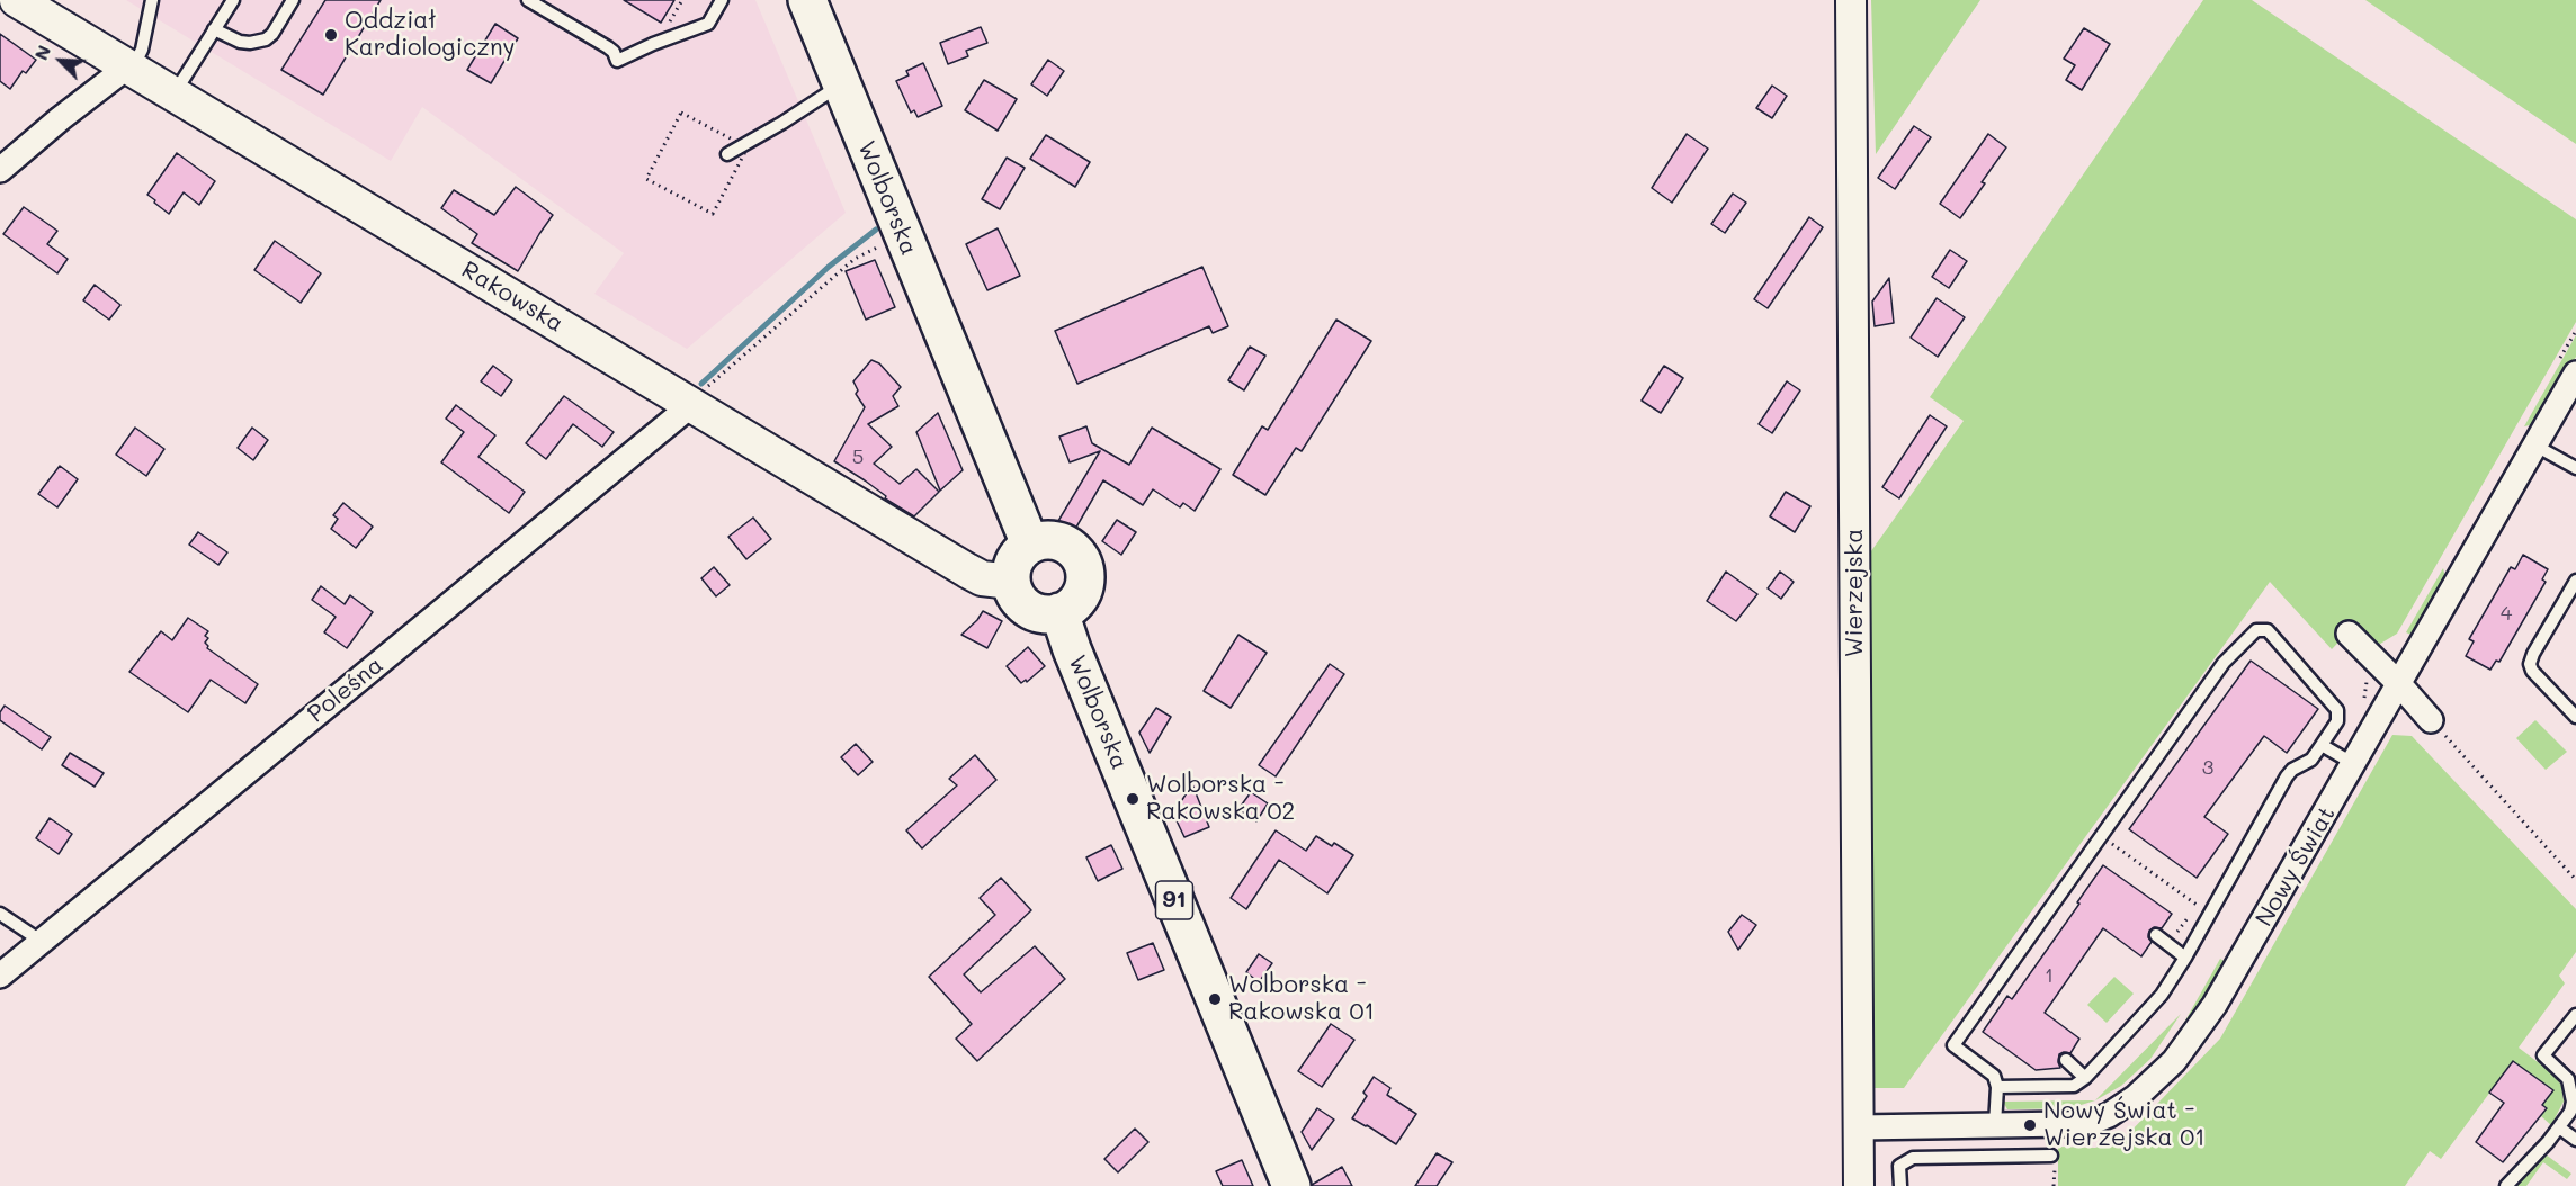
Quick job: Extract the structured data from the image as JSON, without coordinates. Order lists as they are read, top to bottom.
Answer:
{
  "streets": {
    "main road": ["Wolborska", "Rakowska", "91"],
    "street": ["Wierzejska", "Poleśna", "Nowy Świat"]
  },
  "crossings": [
    ["Wolborska", "Rakowska"],
    ["Rakowska", "Poleśna"],
    ["Wierzejska", "Nowy Świat"]
  ],
  "places": [
    "Oddział Kardiologiczny",
    "Wolborska - Rakowska 02",
    "Wolborska - Rakowska 01",
    "Nowy Świat - Wierzejska 01"
  ],
  "house_numbers": [
    "5",
    "4",
    "3",
    "1"
  ],
  "north": "top left"
}
